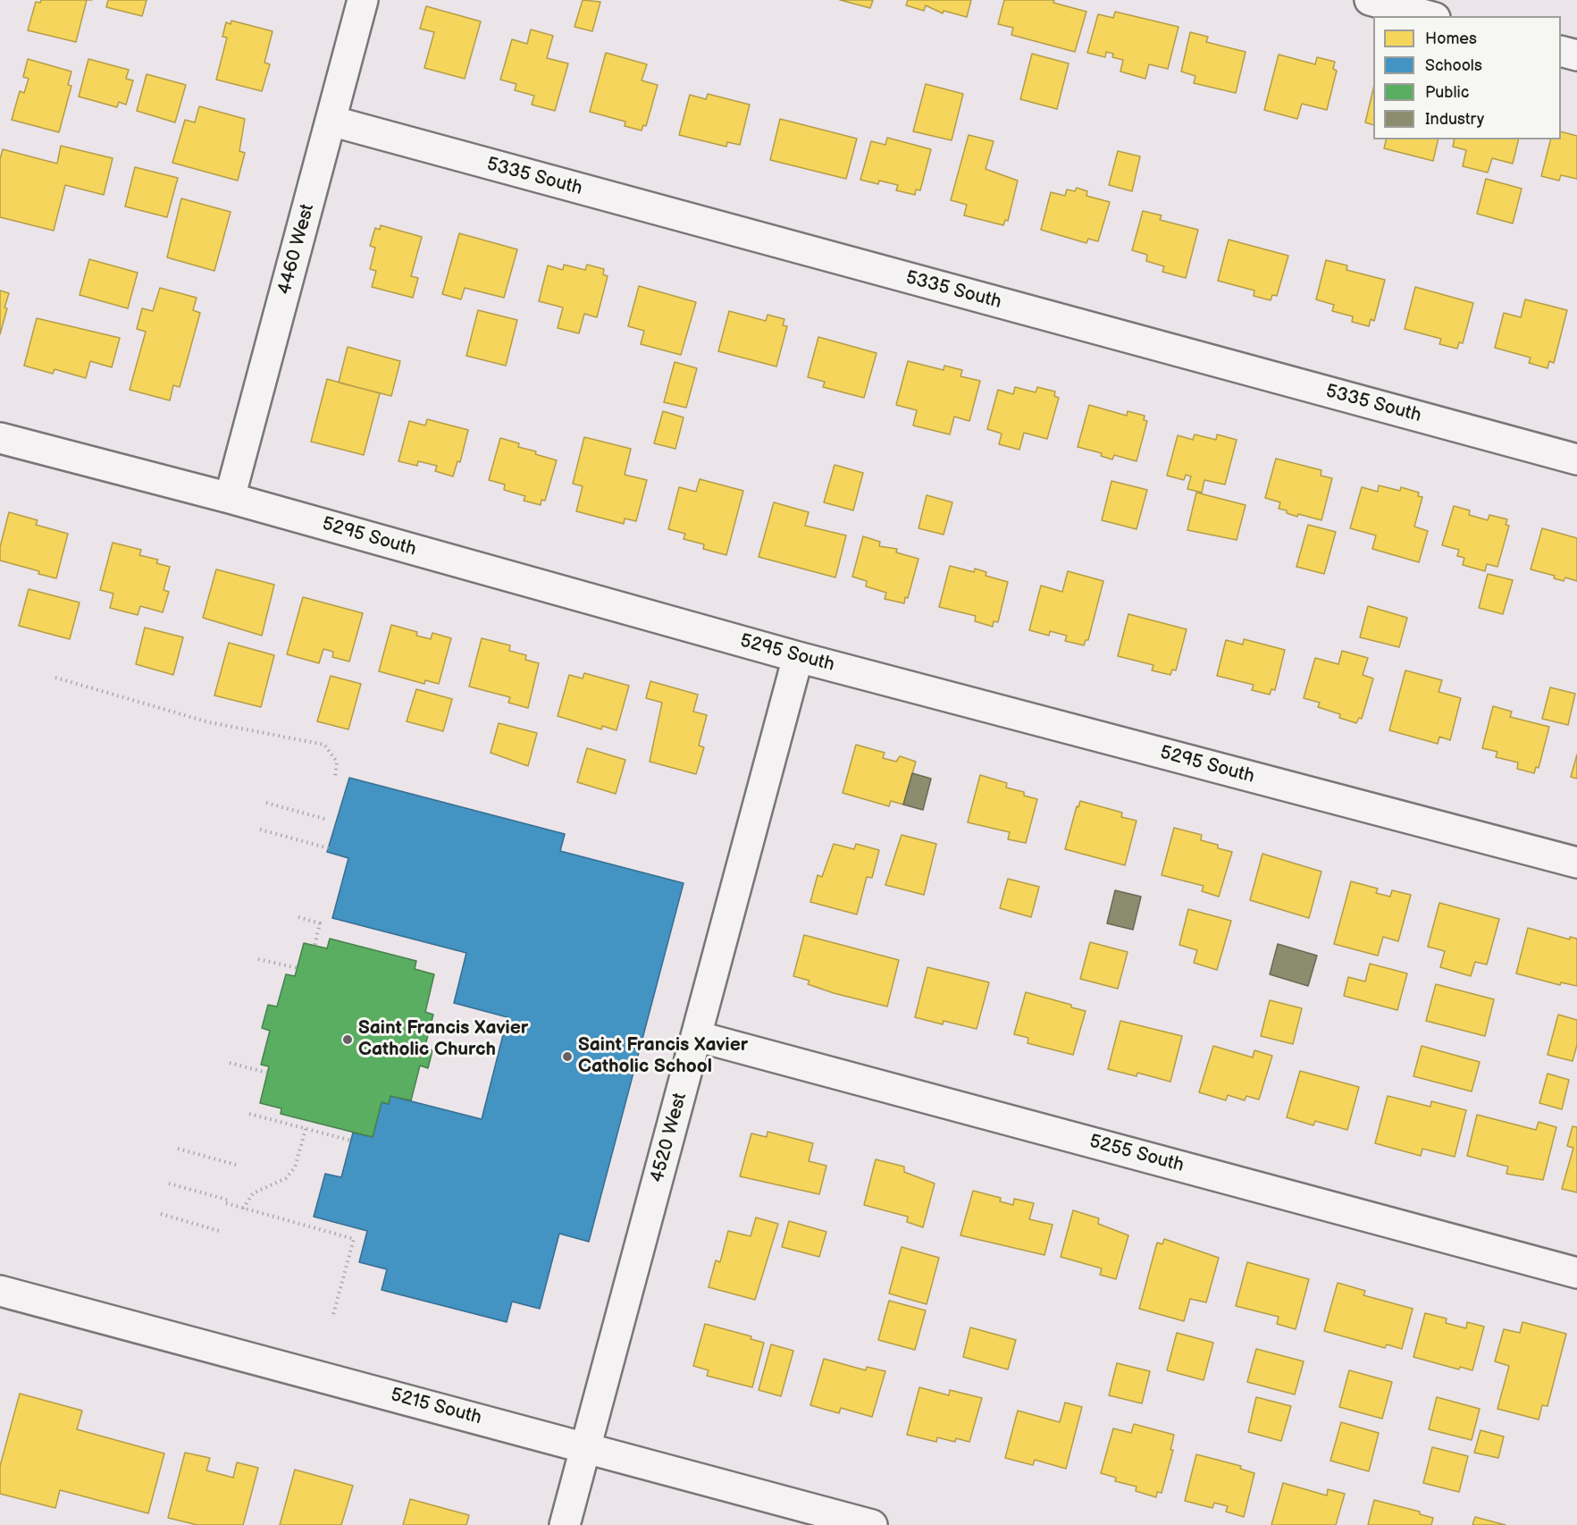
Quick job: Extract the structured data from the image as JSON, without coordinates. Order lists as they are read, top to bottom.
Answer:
{
  "streets": {
    "street": [
      "5335 South",
      "4460 West",
      "5295 South",
      "4520 West",
      "5255 South",
      "5215 South"
    ]
  },
  "crossings": [
    ["5335 South", "4460 West"],
    ["4460 West", "5295 South"],
    ["5295 South", "4520 West"],
    ["4520 West", "5255 South"],
    ["4520 West", "5215 South"]
  ],
  "places": ["Saint Francis Xavier Catholic Church", "Saint Francis Xavier Catholic School"],
  "legend": [
    "Homes",
    "Schools",
    "Public",
    "Industry"
  ]
}
